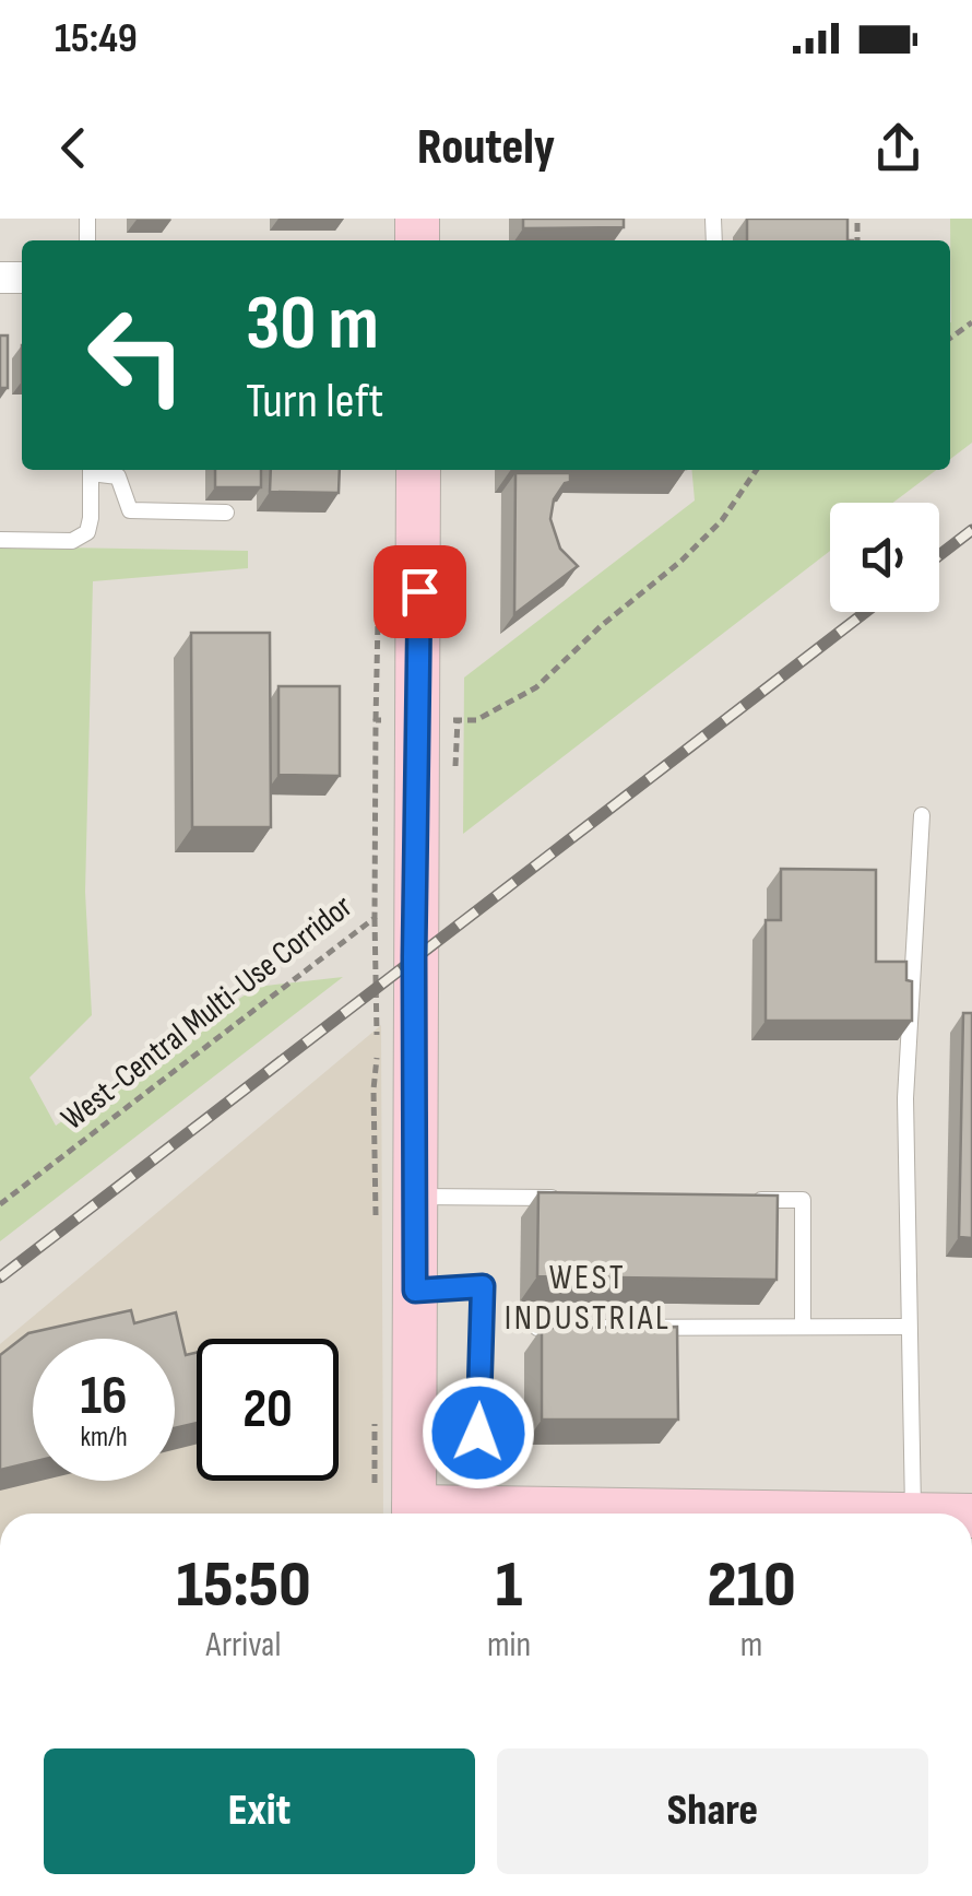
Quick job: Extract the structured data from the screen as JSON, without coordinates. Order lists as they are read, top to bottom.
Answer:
{
  "streets": {
    "path": ["West-Central Multi-Use Corridor"]
  },
  "districts": ["WEST INDUSTRIAL"],
  "page": {
    "status": "15:49",
    "header": "Routely",
    "turn": ["30 m", "Turn left"],
    "speed": "16 km/h",
    "limit": "20",
    "eta": [
      "15:50",
      "Arrival",
      "1",
      "min",
      "210",
      "m"
    ],
    "buttons": ["Exit", "Share"]
  }
}
